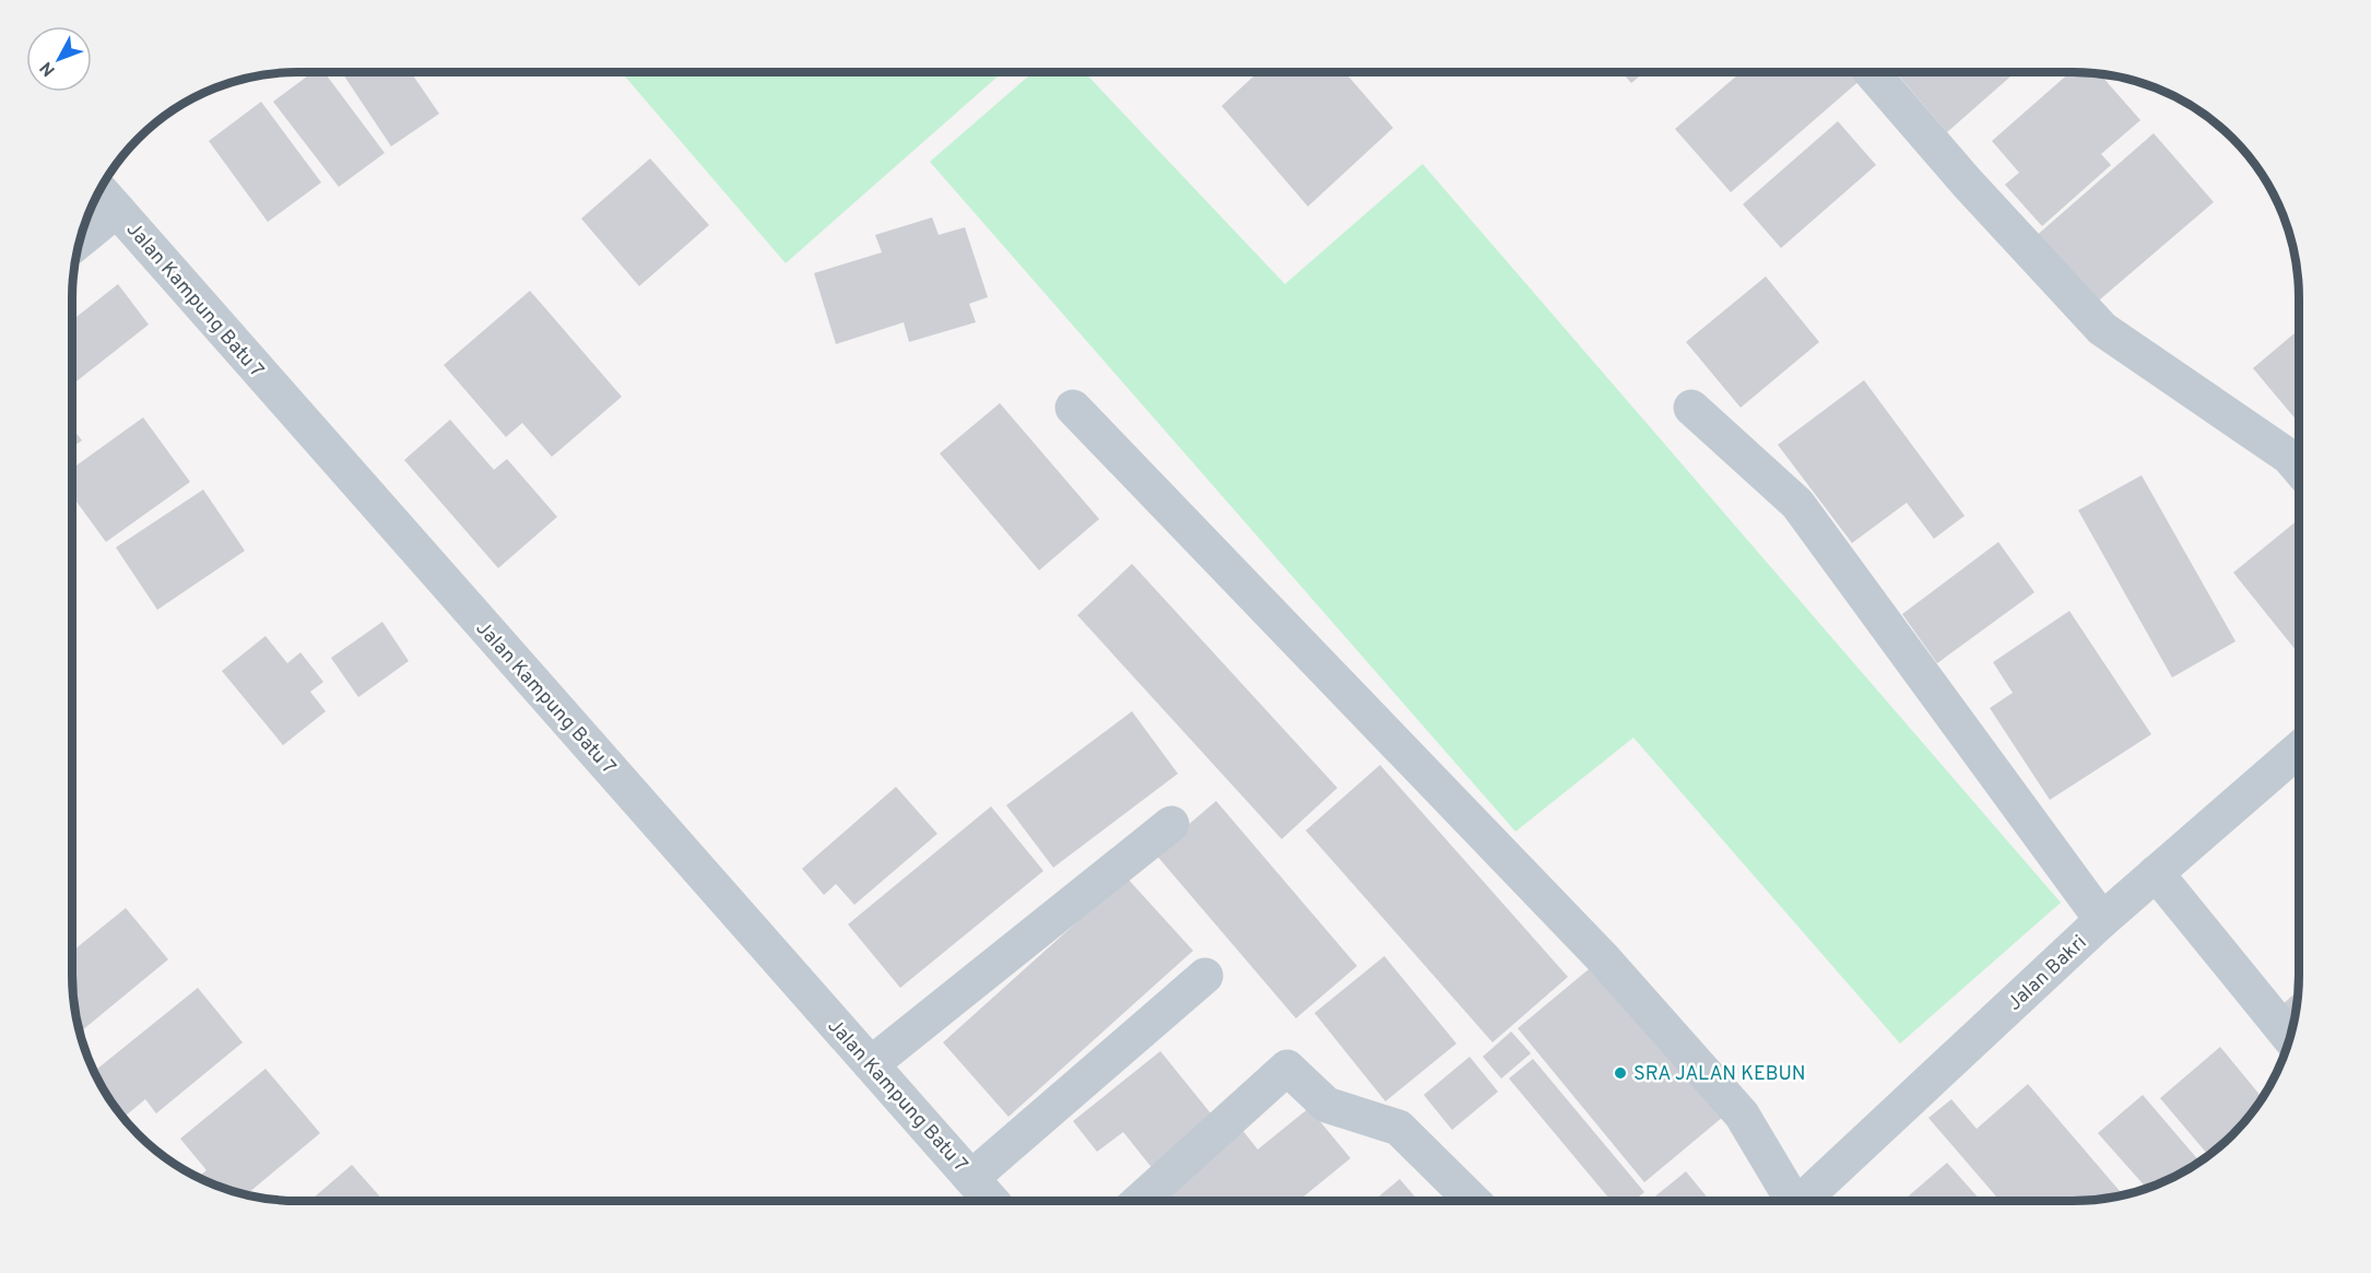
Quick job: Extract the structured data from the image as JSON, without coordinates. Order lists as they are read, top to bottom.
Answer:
{
  "streets": {
    "street": ["Jalan Kampung Batu 7", "Jalan Bakri"]
  },
  "places": ["SRA JALAN KEBUN"],
  "north": "bottom left"
}
